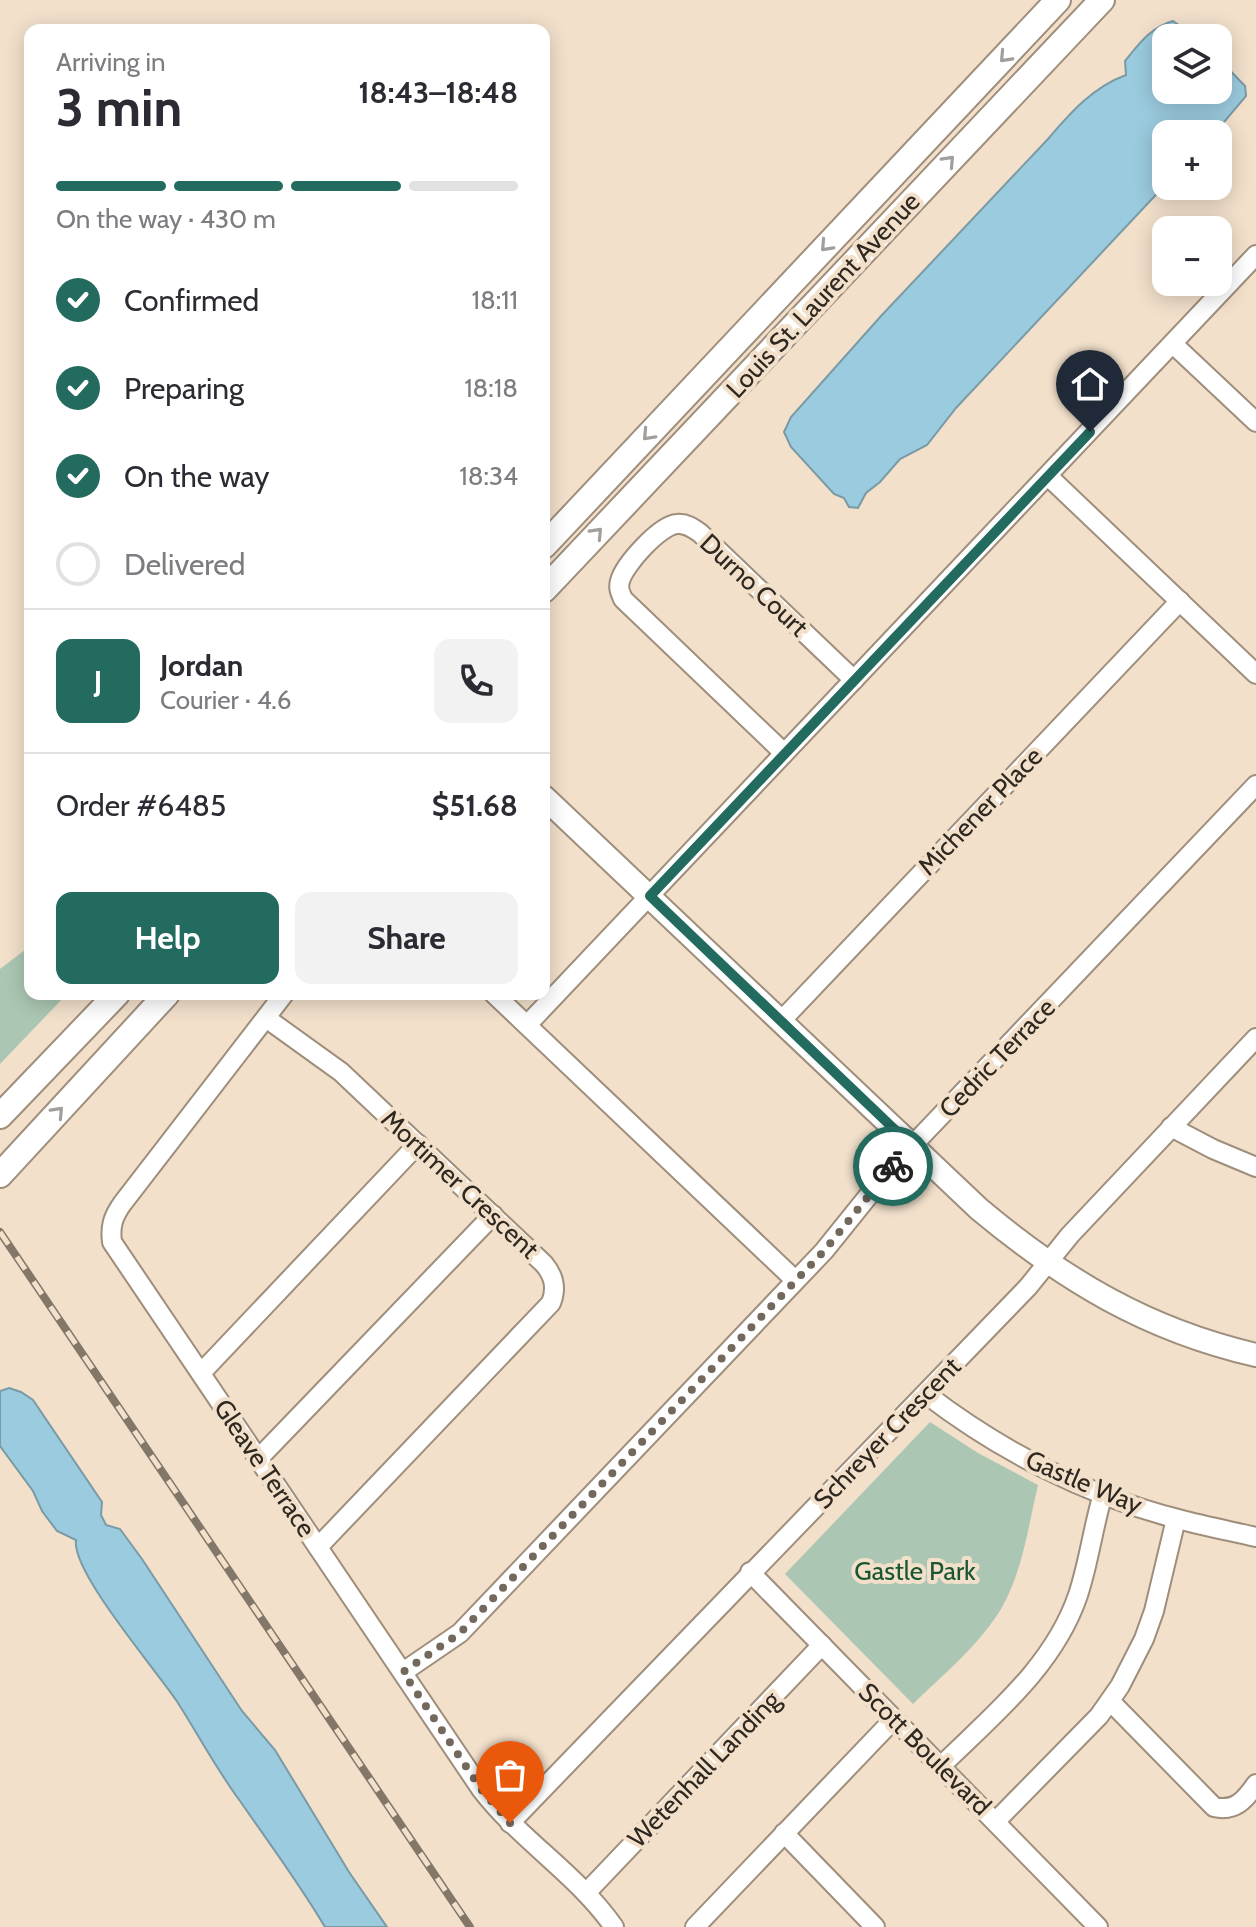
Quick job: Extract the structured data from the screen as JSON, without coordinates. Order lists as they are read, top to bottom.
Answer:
{
  "streets": {
    "main road": ["Louis St. Laurent Avenue"],
    "street": [
      "Durno Court",
      "Michener Place",
      "Cedric Terrace",
      "Mortimer Crescent",
      "Schreyer Crescent",
      "Gleave Terrace",
      "Gastle Way",
      "Scott Boulevard",
      "Wetenhall Landing"
    ]
  },
  "crossings": [
    ["Cedric Terrace", "Gleave Terrace"],
    ["Mortimer Crescent", "Gleave Terrace"],
    ["Schreyer Crescent", "Gleave Terrace"],
    ["Schreyer Crescent", "Gastle Way"],
    ["Schreyer Crescent", "Scott Boulevard"],
    ["Gleave Terrace", "Wetenhall Landing"],
    ["Scott Boulevard", "Wetenhall Landing"]
  ],
  "parks": ["Gastle Park"],
  "page": {
    "map_buttons": ["+", "−"],
    "heading": ["3 min", "Arriving in", "18:43–18:48"],
    "panel": [
      "Jordan",
      "Courier · 4.6",
      "Order #6485",
      "$51.68"
    ],
    "bar": "On the way · 430 m",
    "list": [
      ["Confirmed", "18:11"],
      ["Preparing", "18:18"],
      ["On the way", "18:34"],
      "Delivered"
    ],
    "round": "J",
    "buttons": ["Help", "Share"]
  }
}
